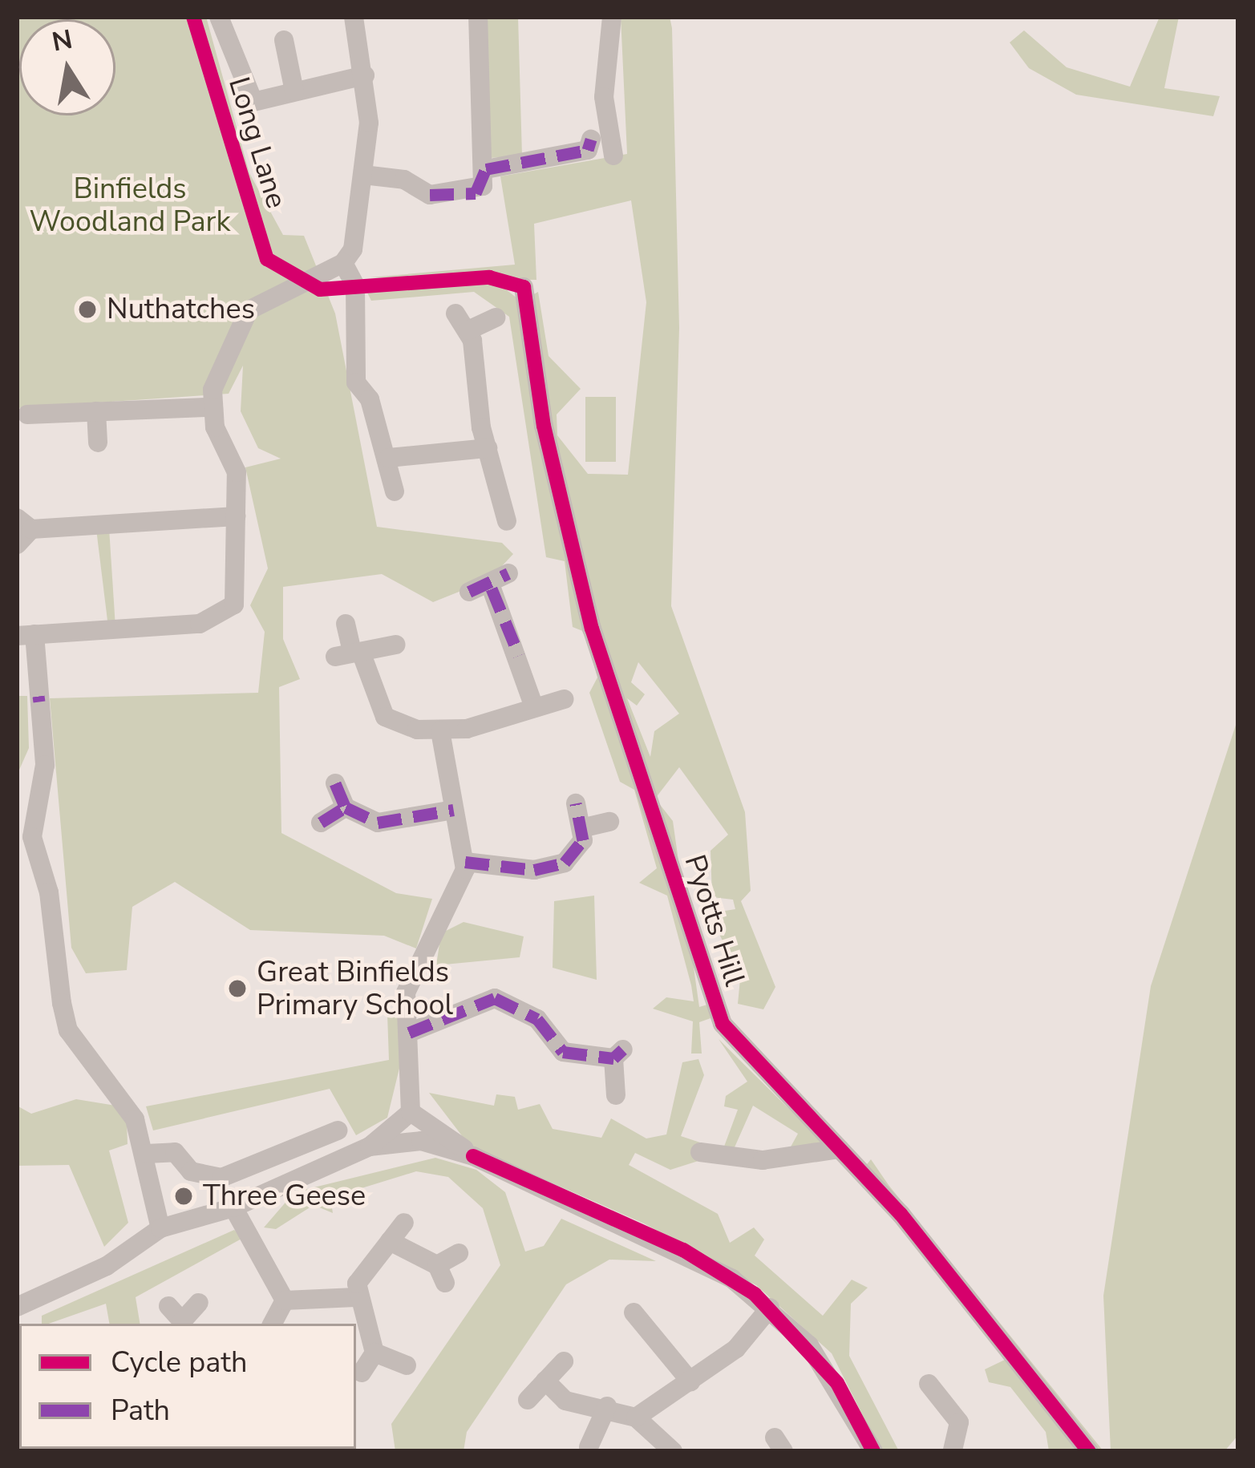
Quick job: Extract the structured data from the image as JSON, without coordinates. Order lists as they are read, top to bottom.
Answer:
{
  "streets": {
    "street": ["Pyotts Hill"],
    "cycle path": ["Long Lane"]
  },
  "parks": ["Binfields Woodland Park"],
  "places": ["Nuthatches", "Great Binfields Primary School", "Three Geese"],
  "legend": ["Cycle path", "Path"],
  "north": "top"
}
